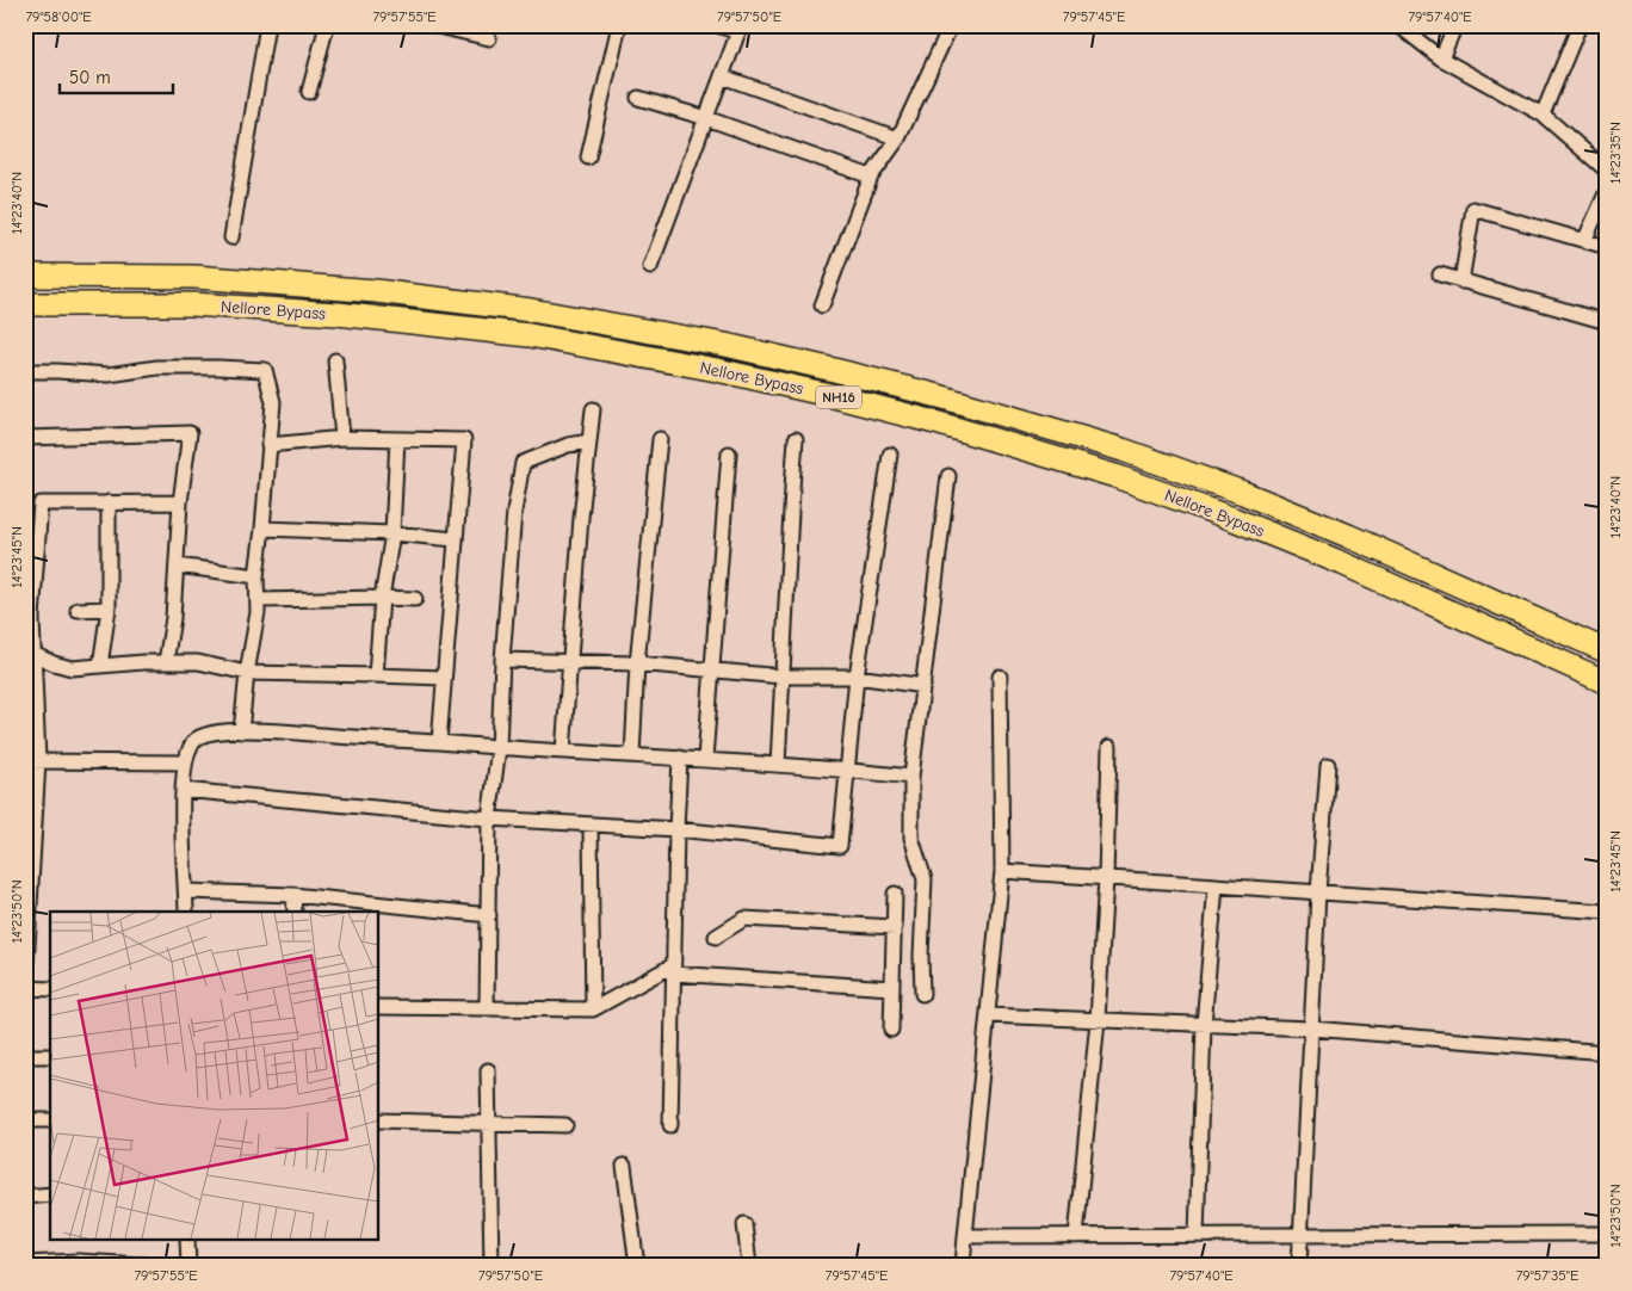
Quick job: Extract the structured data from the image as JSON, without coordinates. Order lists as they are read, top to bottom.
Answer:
{
  "streets": {
    "highway": ["Nellore Bypass", "NH16"]
  },
  "scale_bar": "50 m",
  "coordinates": [
    "79°58'00\"E",
    "79°57'55\"E",
    "79°57'50\"E",
    "79°57'45\"E",
    "79°57'40\"E",
    "14°23'35\"N",
    "14°23'40\"N",
    "14°23'45\"N",
    "14°23'50\"N",
    "79°57'35\"E"
  ]
}
